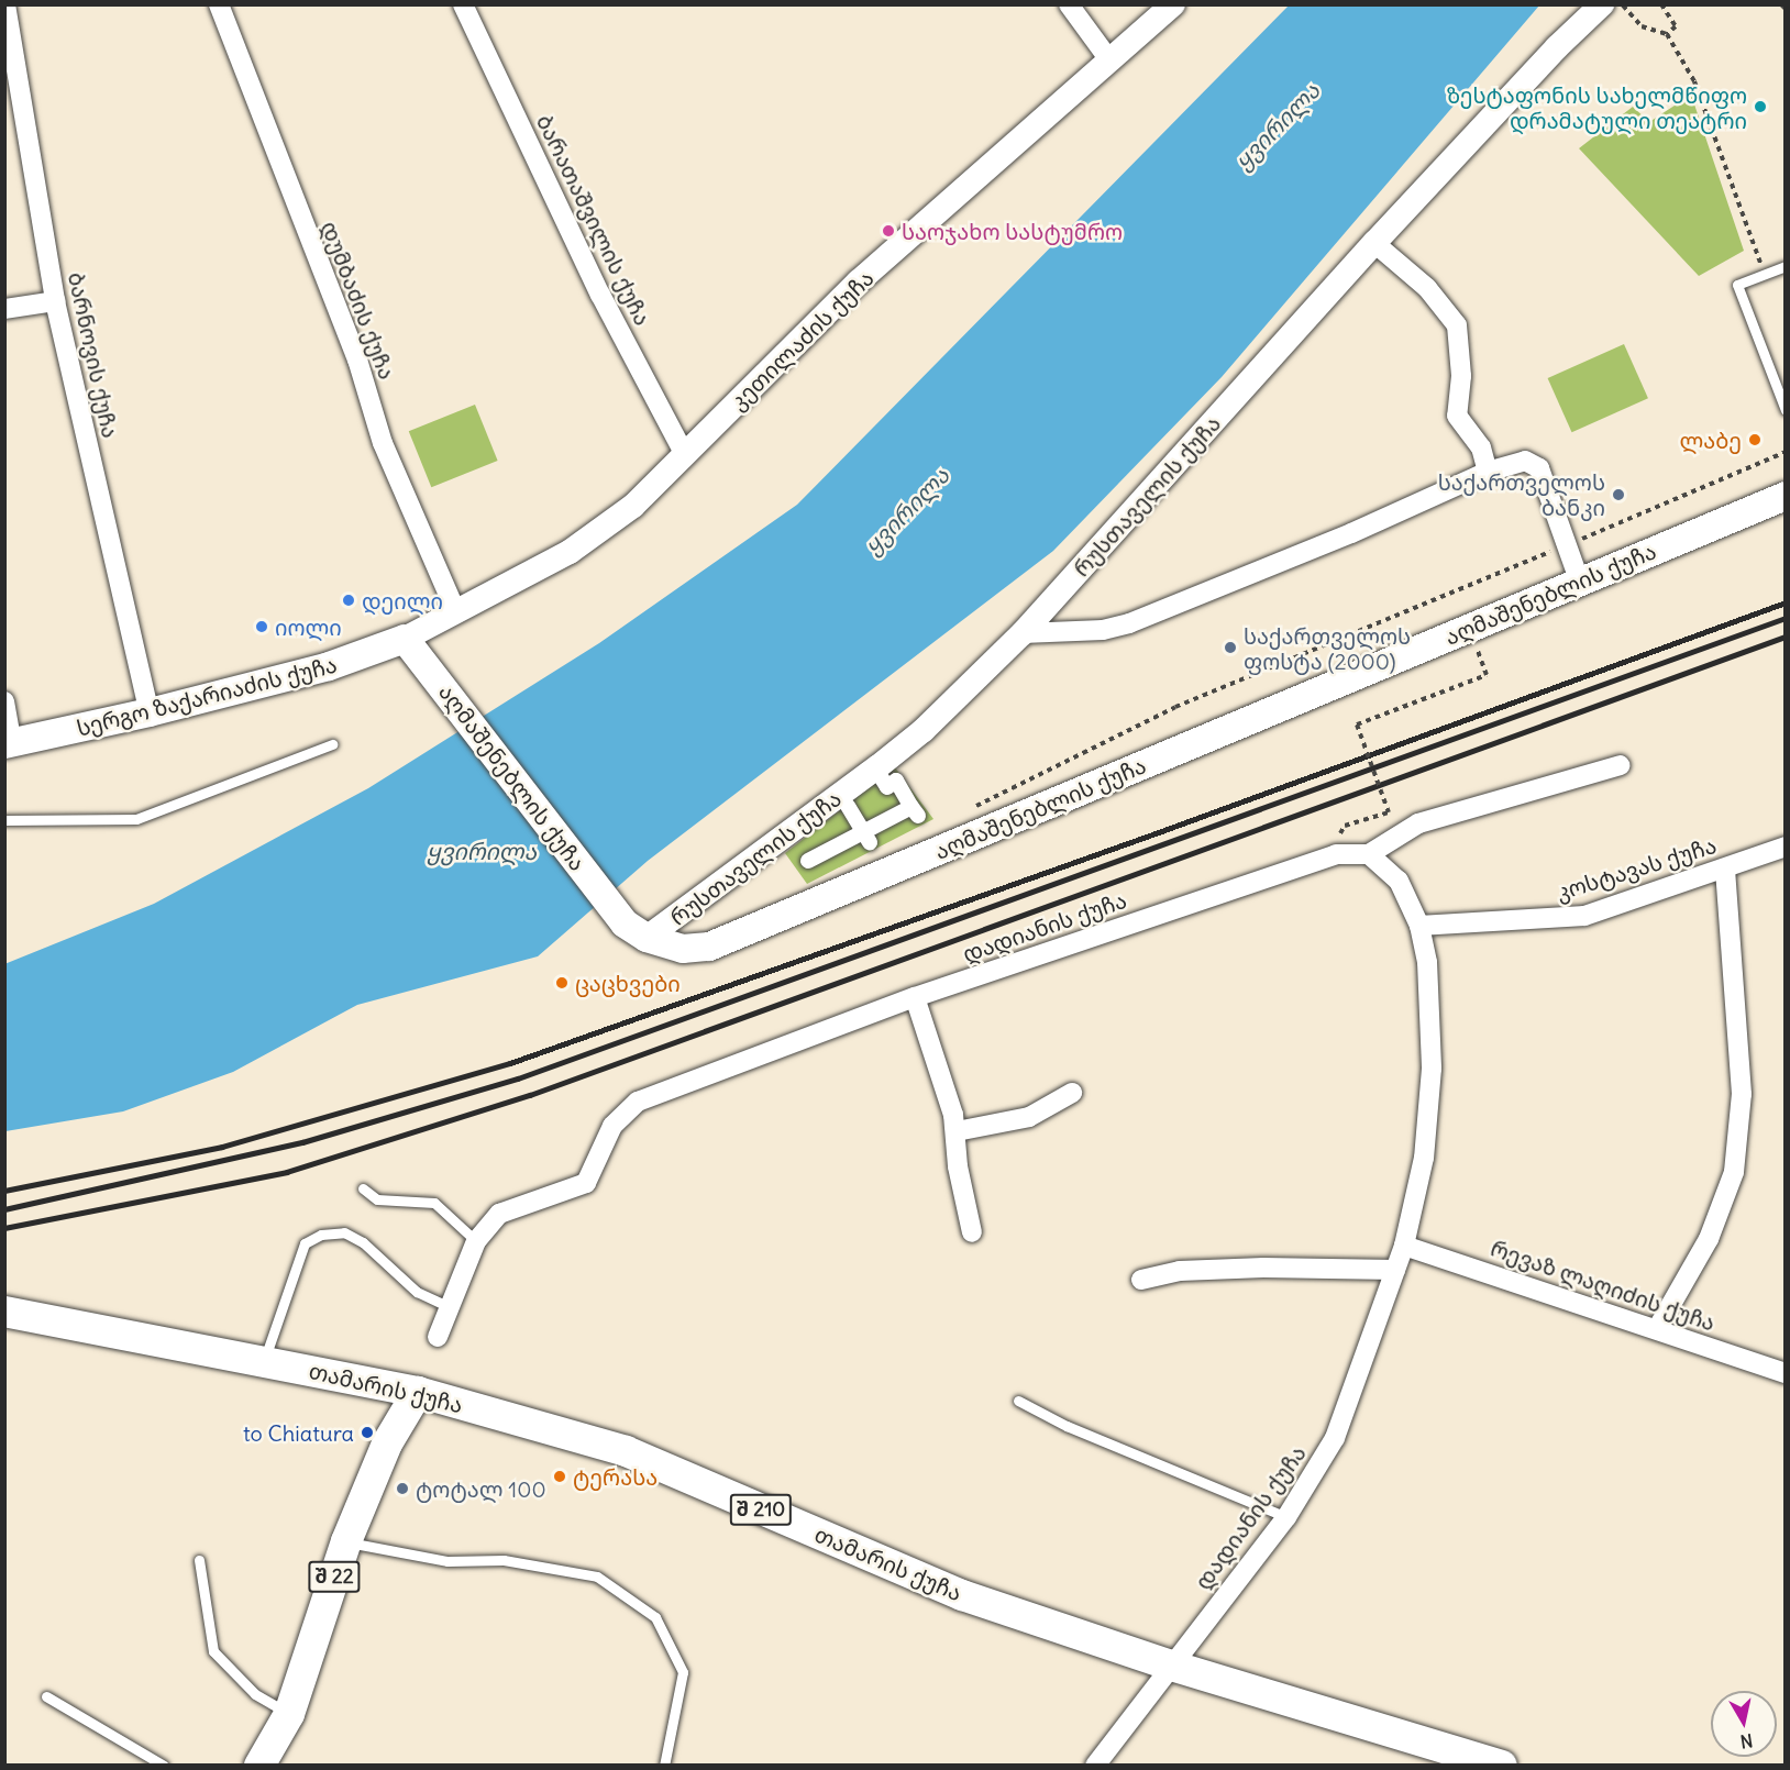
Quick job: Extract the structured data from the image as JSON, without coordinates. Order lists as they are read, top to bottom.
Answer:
{
  "streets": {
    "main road": [
      "აღმაშენებლის ქუჩა",
      "სერგო ზაქარიაძის ქუჩა",
      "თამარის ქუჩა",
      "შ 210",
      "შ 22"
    ],
    "street": [
      "ბარათაშვილის ქუჩა",
      "დუმბაძის ქუჩა",
      "კეთილაძის ქუჩა",
      "ბარნოვის ქუჩა",
      "რუსთაველის ქუჩა",
      "კოსტავას ქუჩა",
      "დადიანის ქუჩა",
      "რევაზ ლაღიძის ქუჩა"
    ]
  },
  "crossings": [
    ["ბარათაშვილის ქუჩა", "კეთილაძის ქუჩა"],
    ["დუმბაძის ქუჩა", "კეთილაძის ქუჩა"],
    ["კეთილაძის ქუჩა", "აღმაშენებლის ქუჩა"],
    ["კეთილაძის ქუჩა", "სერგო ზაქარიაძის ქუჩა"],
    ["ბარნოვის ქუჩა", "სერგო ზაქარიაძის ქუჩა"],
    ["რუსთაველის ქუჩა", "აღმაშენებლის ქუჩა"],
    ["აღმაშენებლის ქუჩა", "სერგო ზაქარიაძის ქუჩა"],
    ["კოსტავას ქუჩა", "დადიანის ქუჩა"],
    ["დადიანის ქუჩა", "რევაზ ლაღიძის ქუჩა"],
    ["დადიანის ქუჩა", "თამარის ქუჩა"],
    ["თამარის ქუჩა", "შ 22"]
  ],
  "water": ["ყვირილა"],
  "places": [
    "ზესტაფონის სახელმწიფო დრამატული თეატრი",
    "საოჯახო სასტუმრო",
    "ლაბე",
    "საქართველოს ბანკი",
    "დეილი",
    "იოლი",
    "საქართველოს ფოსტა (2000)",
    "ცაცხვები",
    "to Chiatura",
    "ტერასა",
    "ტოტალ 100"
  ],
  "north": "bottom"
}
